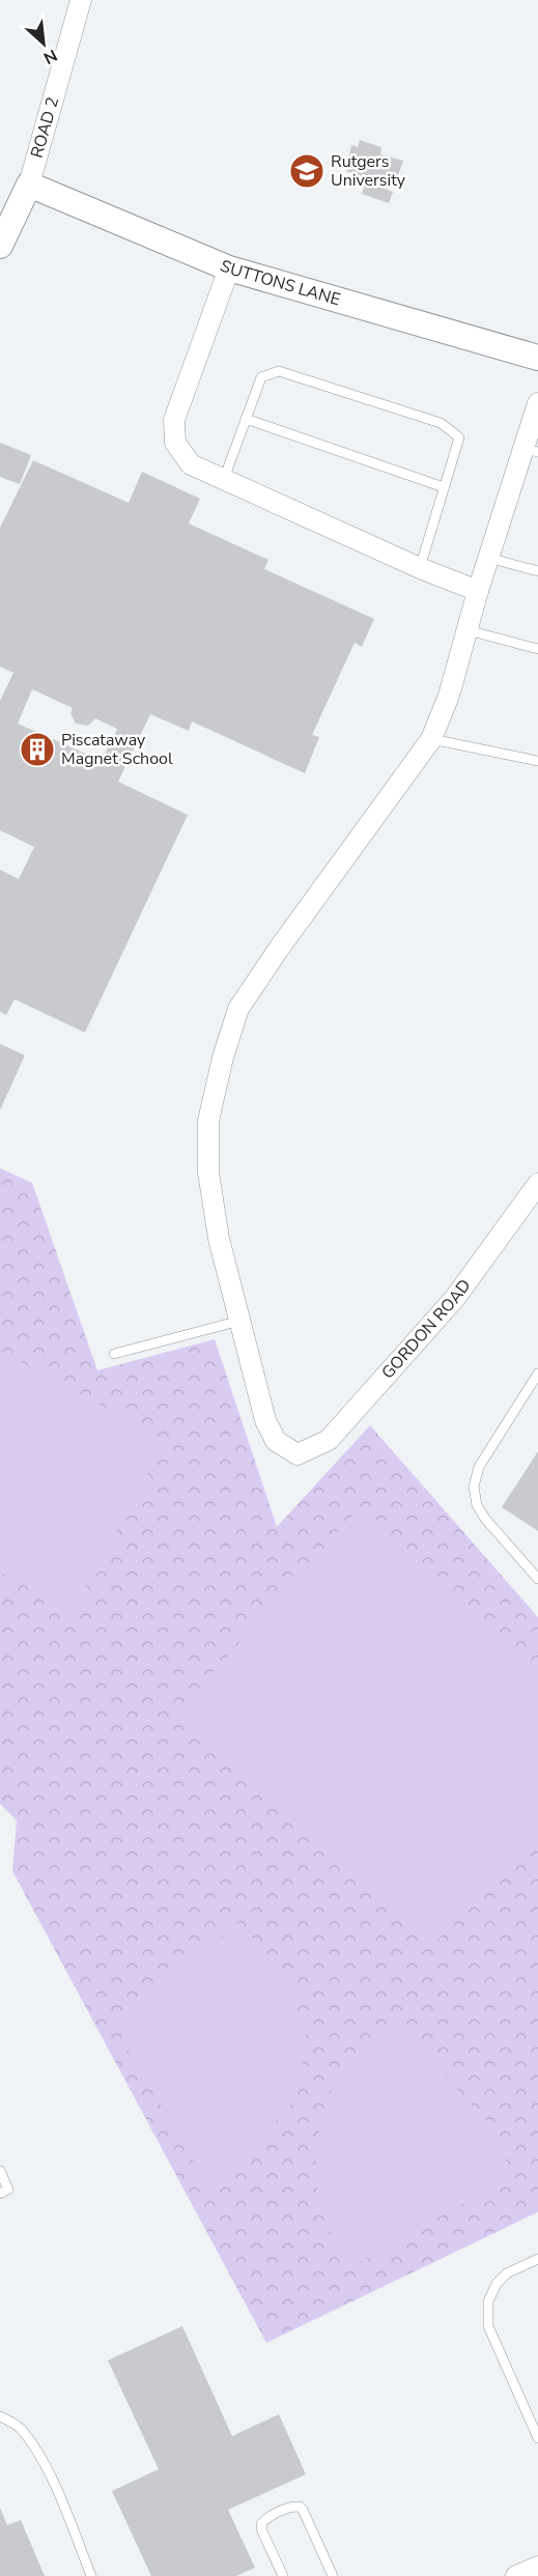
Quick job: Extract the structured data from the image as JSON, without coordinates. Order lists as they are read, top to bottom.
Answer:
{
  "streets": {
    "street": ["ROAD 2", "SUTTONS LANE", "GORDON ROAD"]
  },
  "crossings": [
    ["ROAD 2", "SUTTONS LANE"]
  ],
  "places": {
    "school or university": ["Rutgers University"],
    "building": ["Piscataway Magnet School"]
  },
  "north": "bottom right"
}
